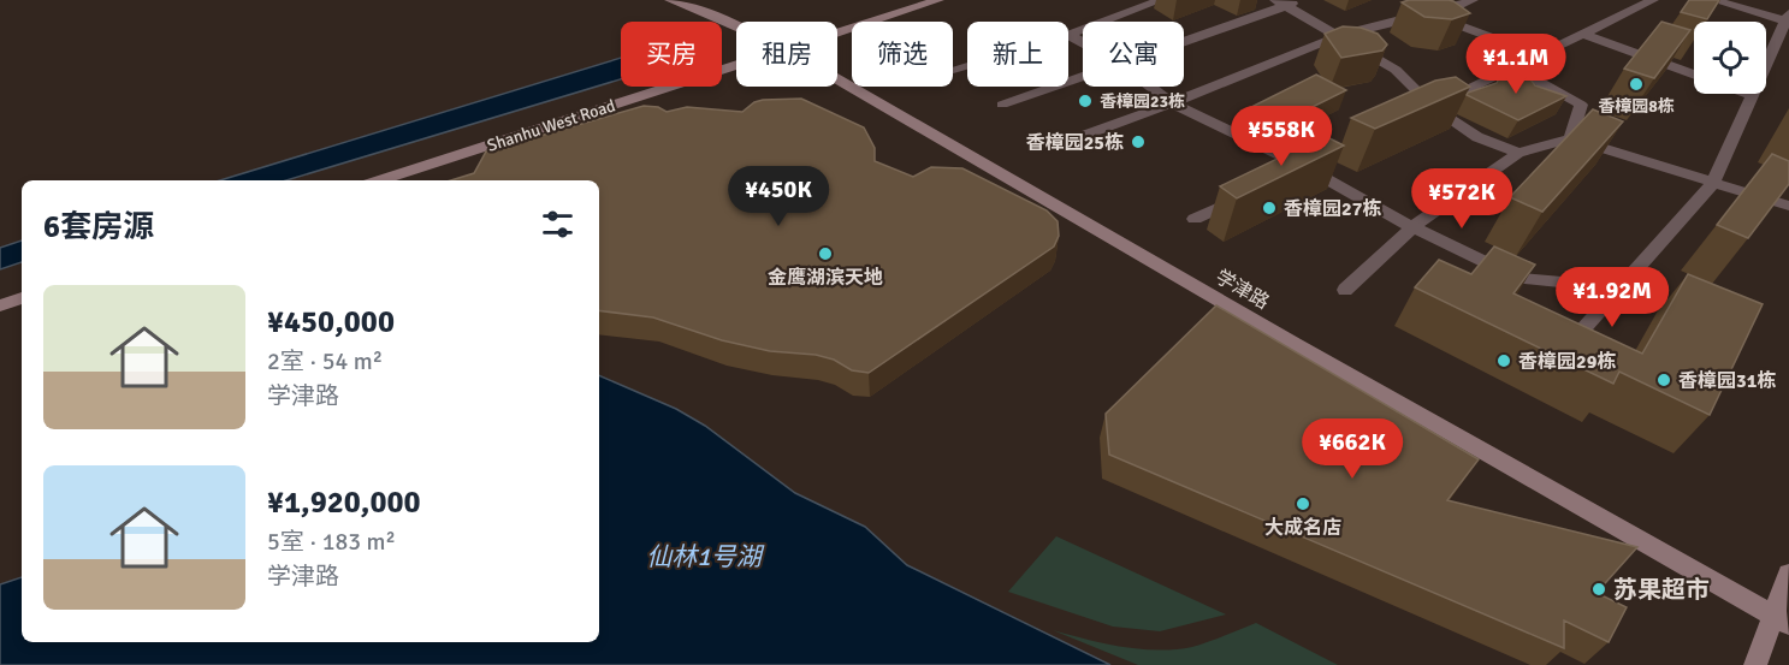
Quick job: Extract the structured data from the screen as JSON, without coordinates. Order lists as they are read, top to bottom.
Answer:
{
  "streets": {
    "street": ["Shanhu West Road", "学津路"]
  },
  "water": ["仙林1号湖"],
  "places": [
    "香樟园8栋",
    "香樟园23栋",
    "香樟园25栋",
    "香樟园27栋",
    "金鹰湖滨天地",
    "香樟园29栋",
    "香樟园31栋",
    "大成名店",
    "苏果超市"
  ],
  "page": {
    "chip": [
      "买房",
      "租房",
      "筛选",
      "新上",
      "公寓"
    ],
    "price": [
      "¥1.1M",
      "¥558K",
      "¥450K",
      "¥572K",
      "¥1.92M",
      "¥662K"
    ],
    "heading": "6套房源",
    "list": [
      {
        "name": "¥450,000",
        "note": "2室 · 54 m² · 学津路"
      },
      {
        "name": "¥1,920,000",
        "note": "5室 · 183 m² · 学津路"
      }
    ]
  }
}
